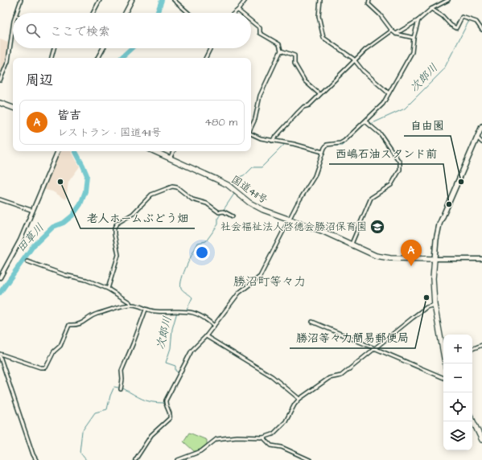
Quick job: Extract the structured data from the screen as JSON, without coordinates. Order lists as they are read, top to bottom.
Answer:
{
  "streets": {
    "highway": ["国道411号"]
  },
  "districts": ["勝沼町等々力"],
  "water": ["次郎川", "田草川"],
  "places": {
    "other": [
      "老人ホームぶどう畑",
      "自由園",
      "西嶋石油スタンド前",
      "勝沼等々力簡易郵便局"
    ],
    "school or university": ["社会福祉法人啓徳会勝沼保育園"]
  },
  "page": {
    "search": "ここで検索",
    "heading": "周辺",
    "list": [
      {
        "mark": "A",
        "name": "皆吉",
        "note": "レストラン · 国道411号",
        "value": "480 m"
      }
    ],
    "pins": "A",
    "map_buttons": ["+", "−"]
  }
}
